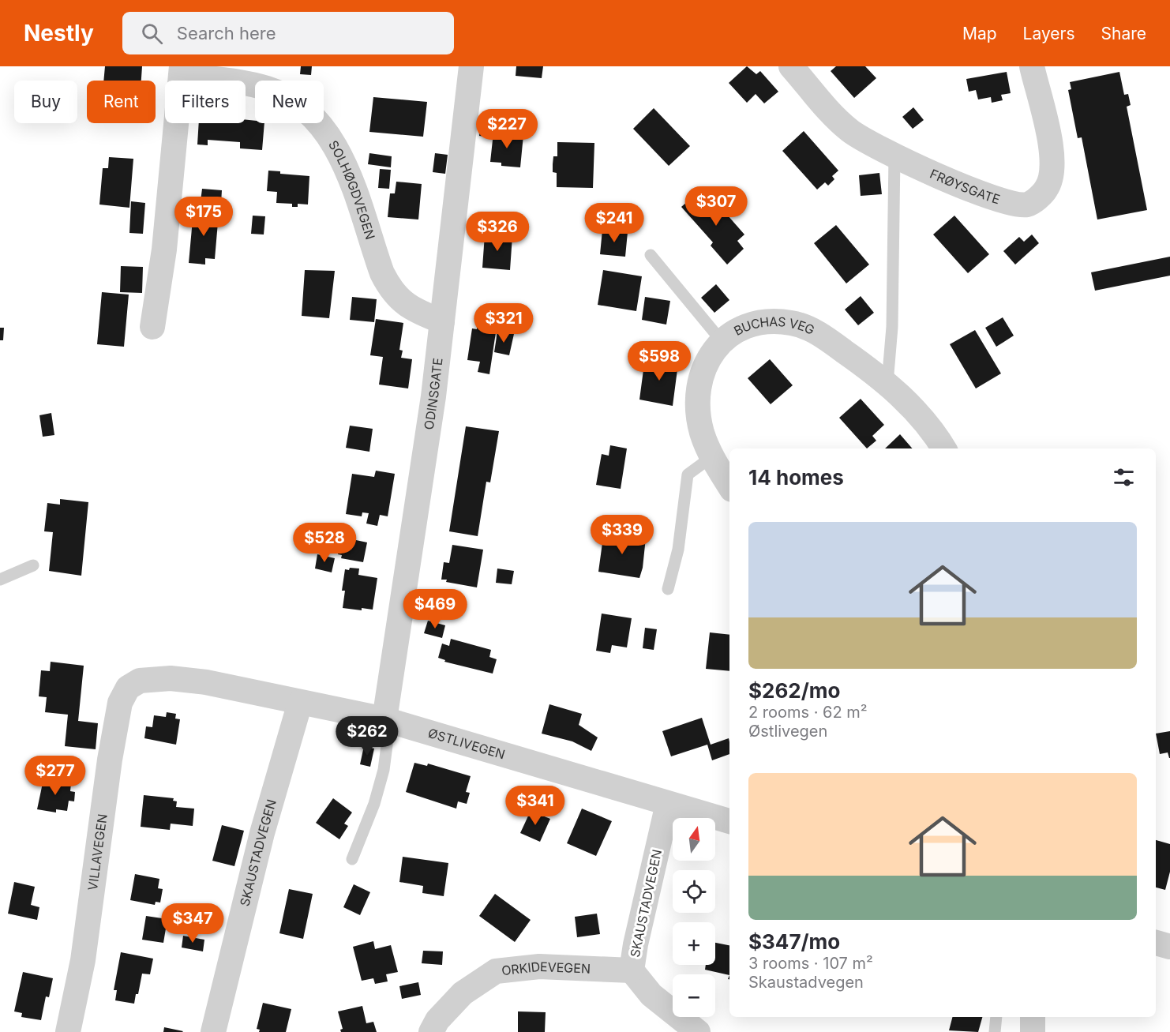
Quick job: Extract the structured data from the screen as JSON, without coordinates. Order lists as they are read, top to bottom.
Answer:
{
  "streets": {
    "street": [
      "FRØYSGATE",
      "SOLHØGDVEGEN",
      "BUCHAS VEG",
      "ODINSGATE",
      "ØSTLIVEGEN",
      "VILLAVEGEN",
      "SKAUSTADVEGEN",
      "ORKIDEVEGEN"
    ]
  },
  "crossings": [
    ["SOLHØGDVEGEN", "ODINSGATE"],
    ["ODINSGATE", "ØSTLIVEGEN"],
    ["ØSTLIVEGEN", "VILLAVEGEN"],
    ["ØSTLIVEGEN", "SKAUSTADVEGEN"],
    ["SKAUSTADVEGEN", "ORKIDEVEGEN"]
  ],
  "north": "top",
  "page": {
    "header": "Nestly",
    "search": "Search here",
    "nav": ["Map", "Layers", "Share"],
    "chip": [
      "Buy",
      "Rent",
      "Filters",
      "New"
    ],
    "price": [
      "$227",
      "$307",
      "$175",
      "$241",
      "$326",
      "$321",
      "$598",
      "$339",
      "$528",
      "$469",
      "$262",
      "$277",
      "$341",
      "$347"
    ],
    "heading": "14 homes",
    "list": [
      {
        "name": "$262/mo",
        "note": "2 rooms · 62 m² · Østlivegen"
      },
      {
        "name": "$347/mo",
        "note": "3 rooms · 107 m² · Skaustadvegen"
      }
    ],
    "map_buttons": ["+", "−"]
  }
}
